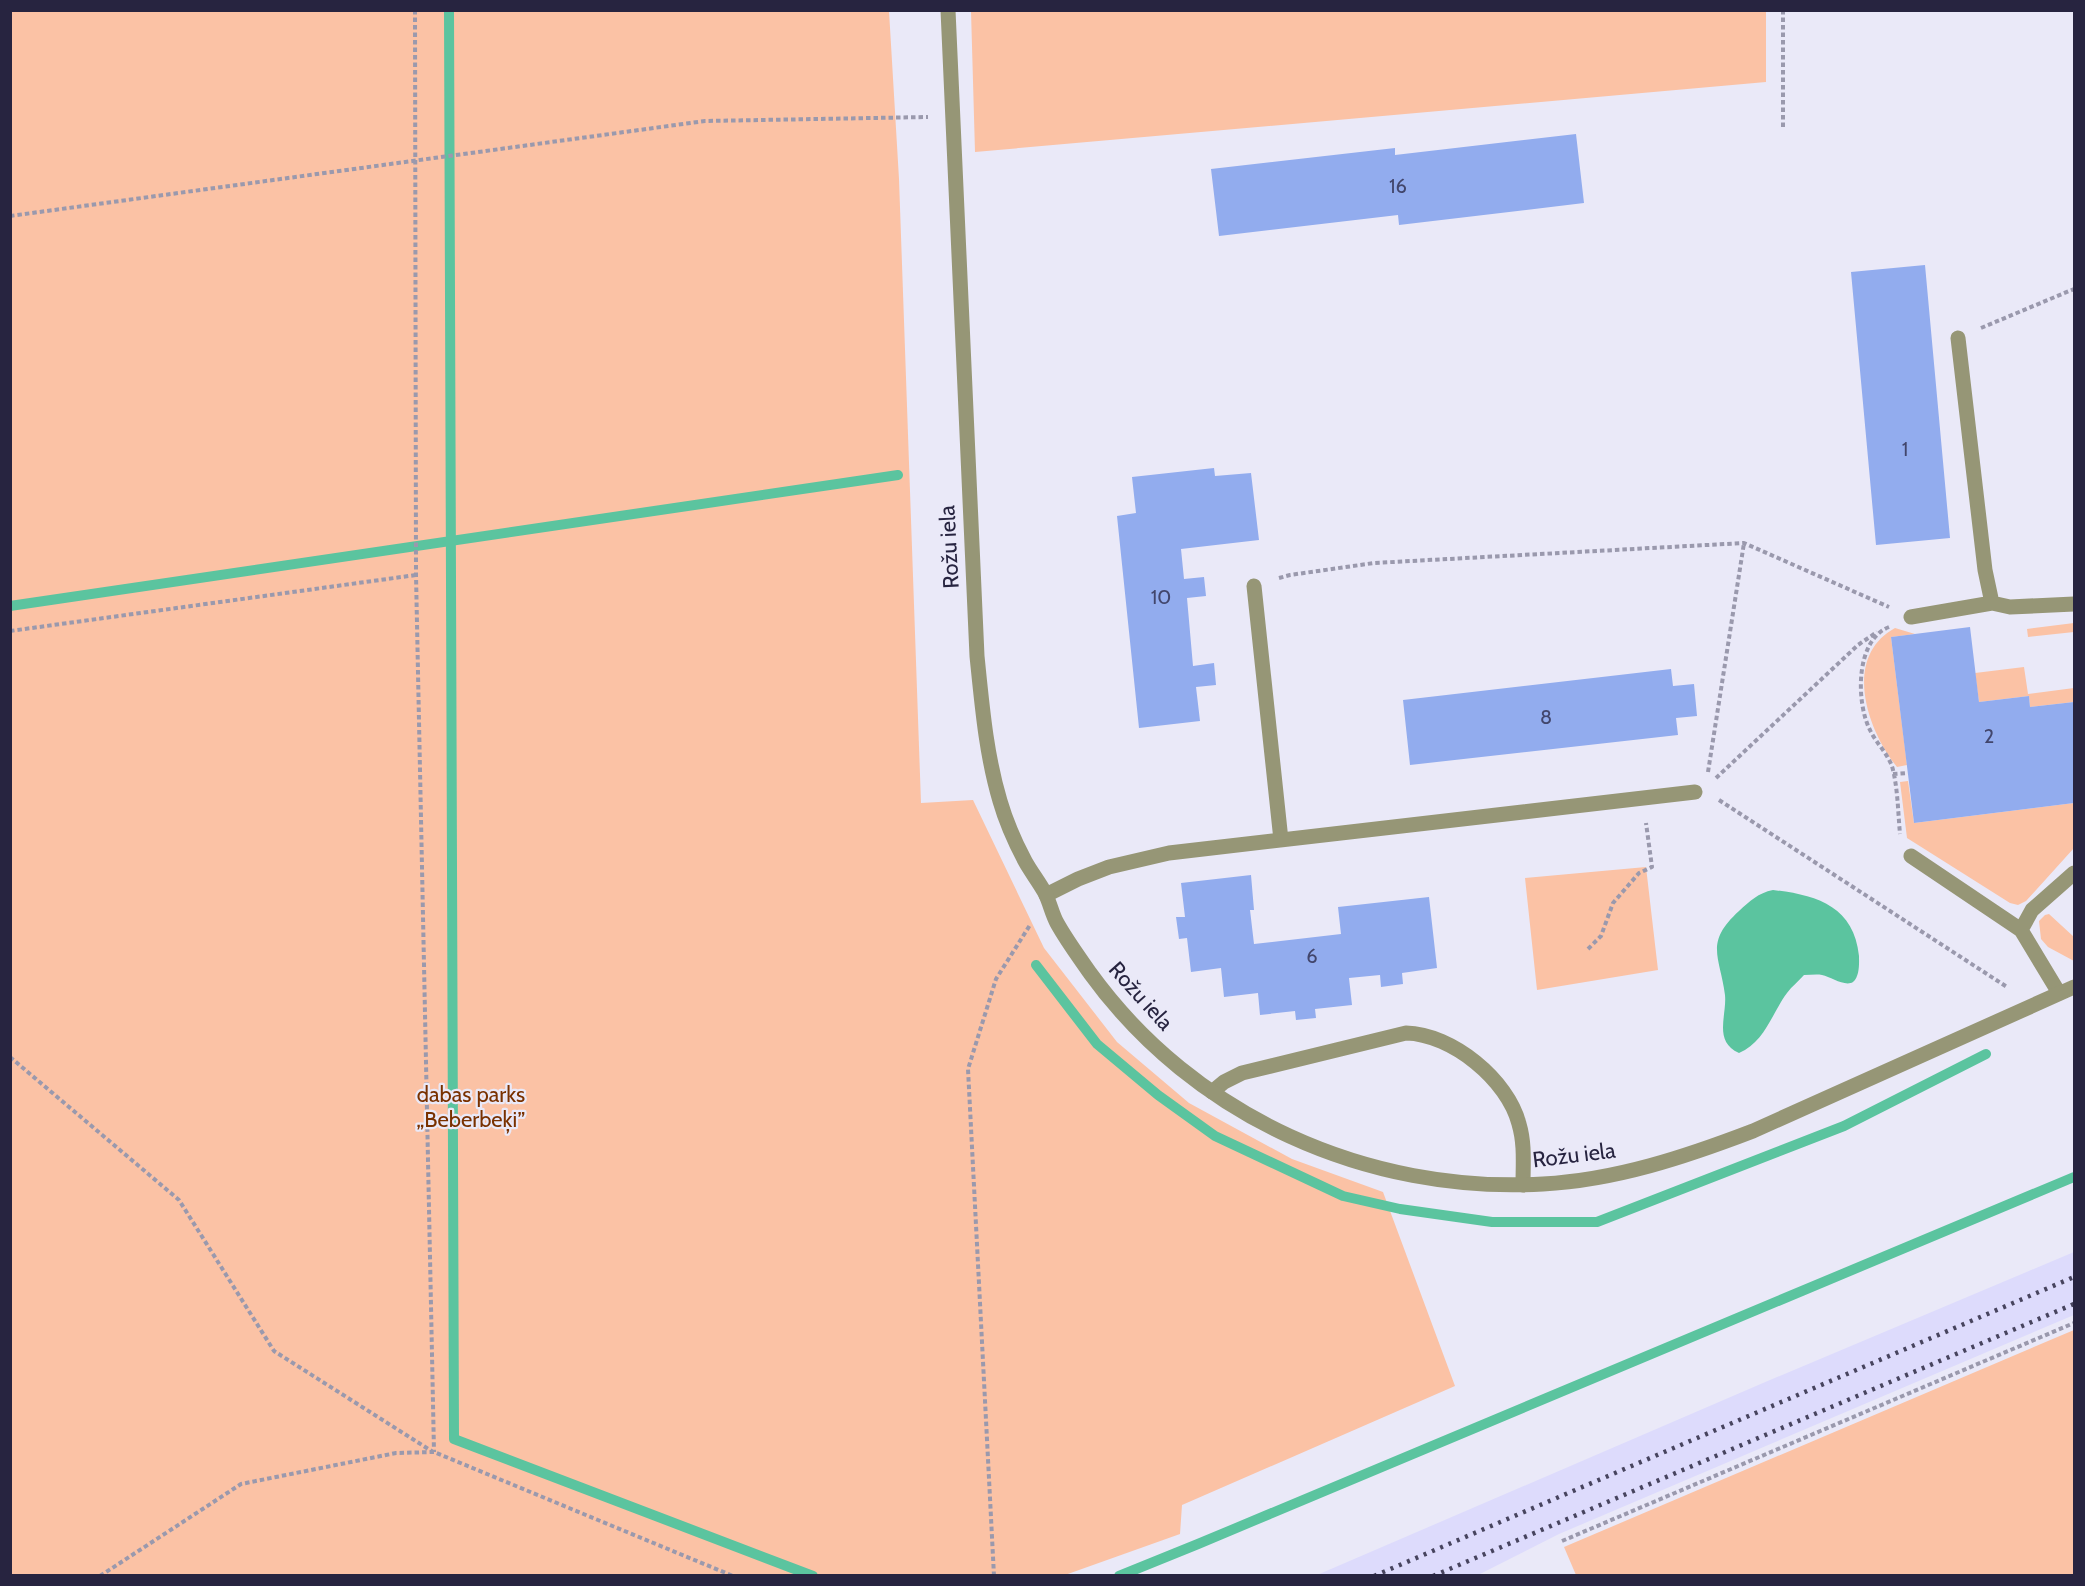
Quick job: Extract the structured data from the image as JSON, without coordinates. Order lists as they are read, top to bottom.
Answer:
{
  "streets": {
    "street": ["Rožu iela"]
  },
  "parks": ["dabas parks „Beberbeķi”"],
  "house_numbers": [
    "16",
    "1",
    "10",
    "8",
    "2",
    "6"
  ]
}
